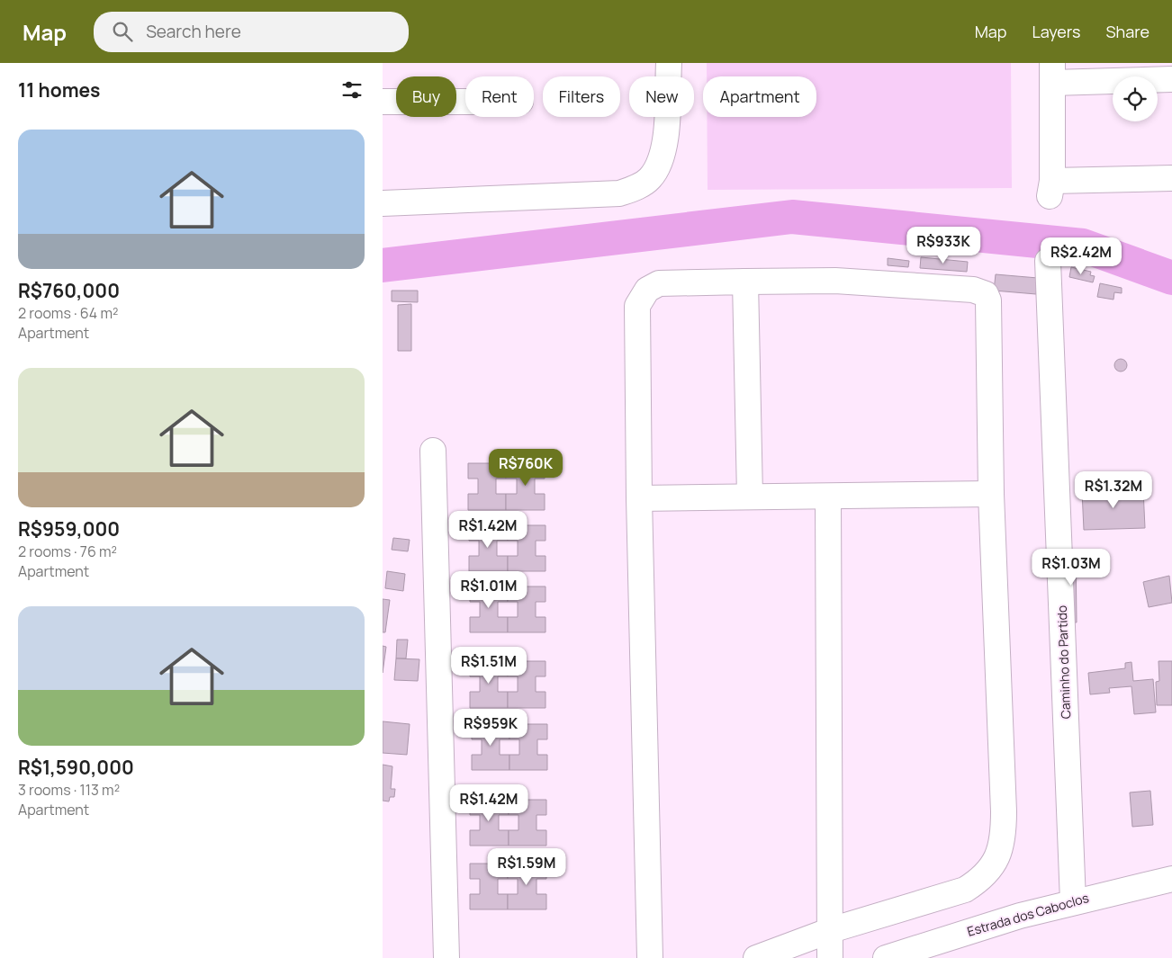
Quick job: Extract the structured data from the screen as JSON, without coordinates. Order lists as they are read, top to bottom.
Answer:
{
  "streets": {
    "street": ["Caminho do Partido", "Estrada dos Caboclos"]
  },
  "crossings": [
    ["Caminho do Partido", "Estrada dos Caboclos"]
  ],
  "page": {
    "header": "Map",
    "search": "Search here",
    "nav": ["Map", "Layers", "Share"],
    "heading": "11 homes",
    "chip": [
      "Buy",
      "Rent",
      "Filters",
      "New",
      "Apartment"
    ],
    "list": [
      {
        "name": "R$760,000",
        "note": "2 rooms · 64 m² · Apartment"
      },
      {
        "name": "R$959,000",
        "note": "2 rooms · 76 m² · Apartment"
      },
      {
        "name": "R$1,590,000",
        "note": "3 rooms · 113 m² · Apartment"
      }
    ],
    "price": [
      "R$933K",
      "R$2.42M",
      "R$760K",
      "R$1.32M",
      "R$1.42M",
      "R$1.03M",
      "R$1.01M",
      "R$1.51M",
      "R$959K",
      "R$1.42M",
      "R$1.59M"
    ]
  }
}
